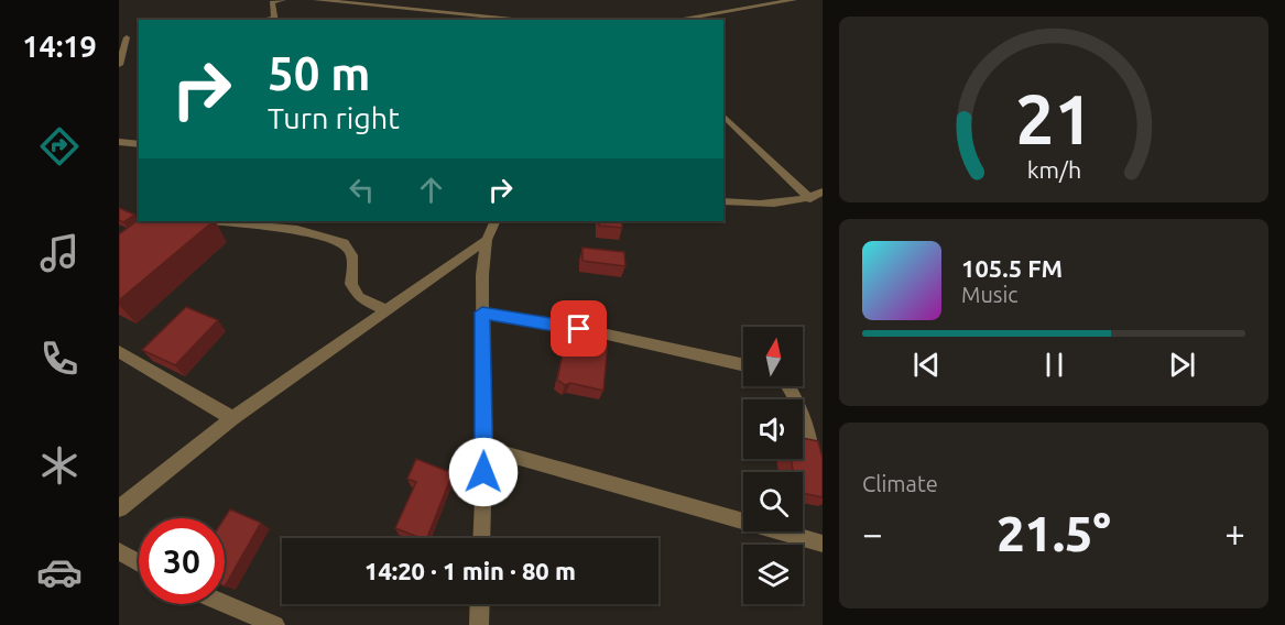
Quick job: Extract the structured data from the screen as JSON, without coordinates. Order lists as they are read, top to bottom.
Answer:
{
  "north": "top",
  "page": {
    "tabs": "14:19",
    "turn": ["50 m", "Turn right"],
    "song": ["105.5 FM", "Music"],
    "tile": "Climate",
    "heat": ["−", "21.5°", "+"],
    "limit": "30",
    "trip": "14:20 · 1 min · 80 m",
    "gauge": ["21", "km/h"]
  }
}
